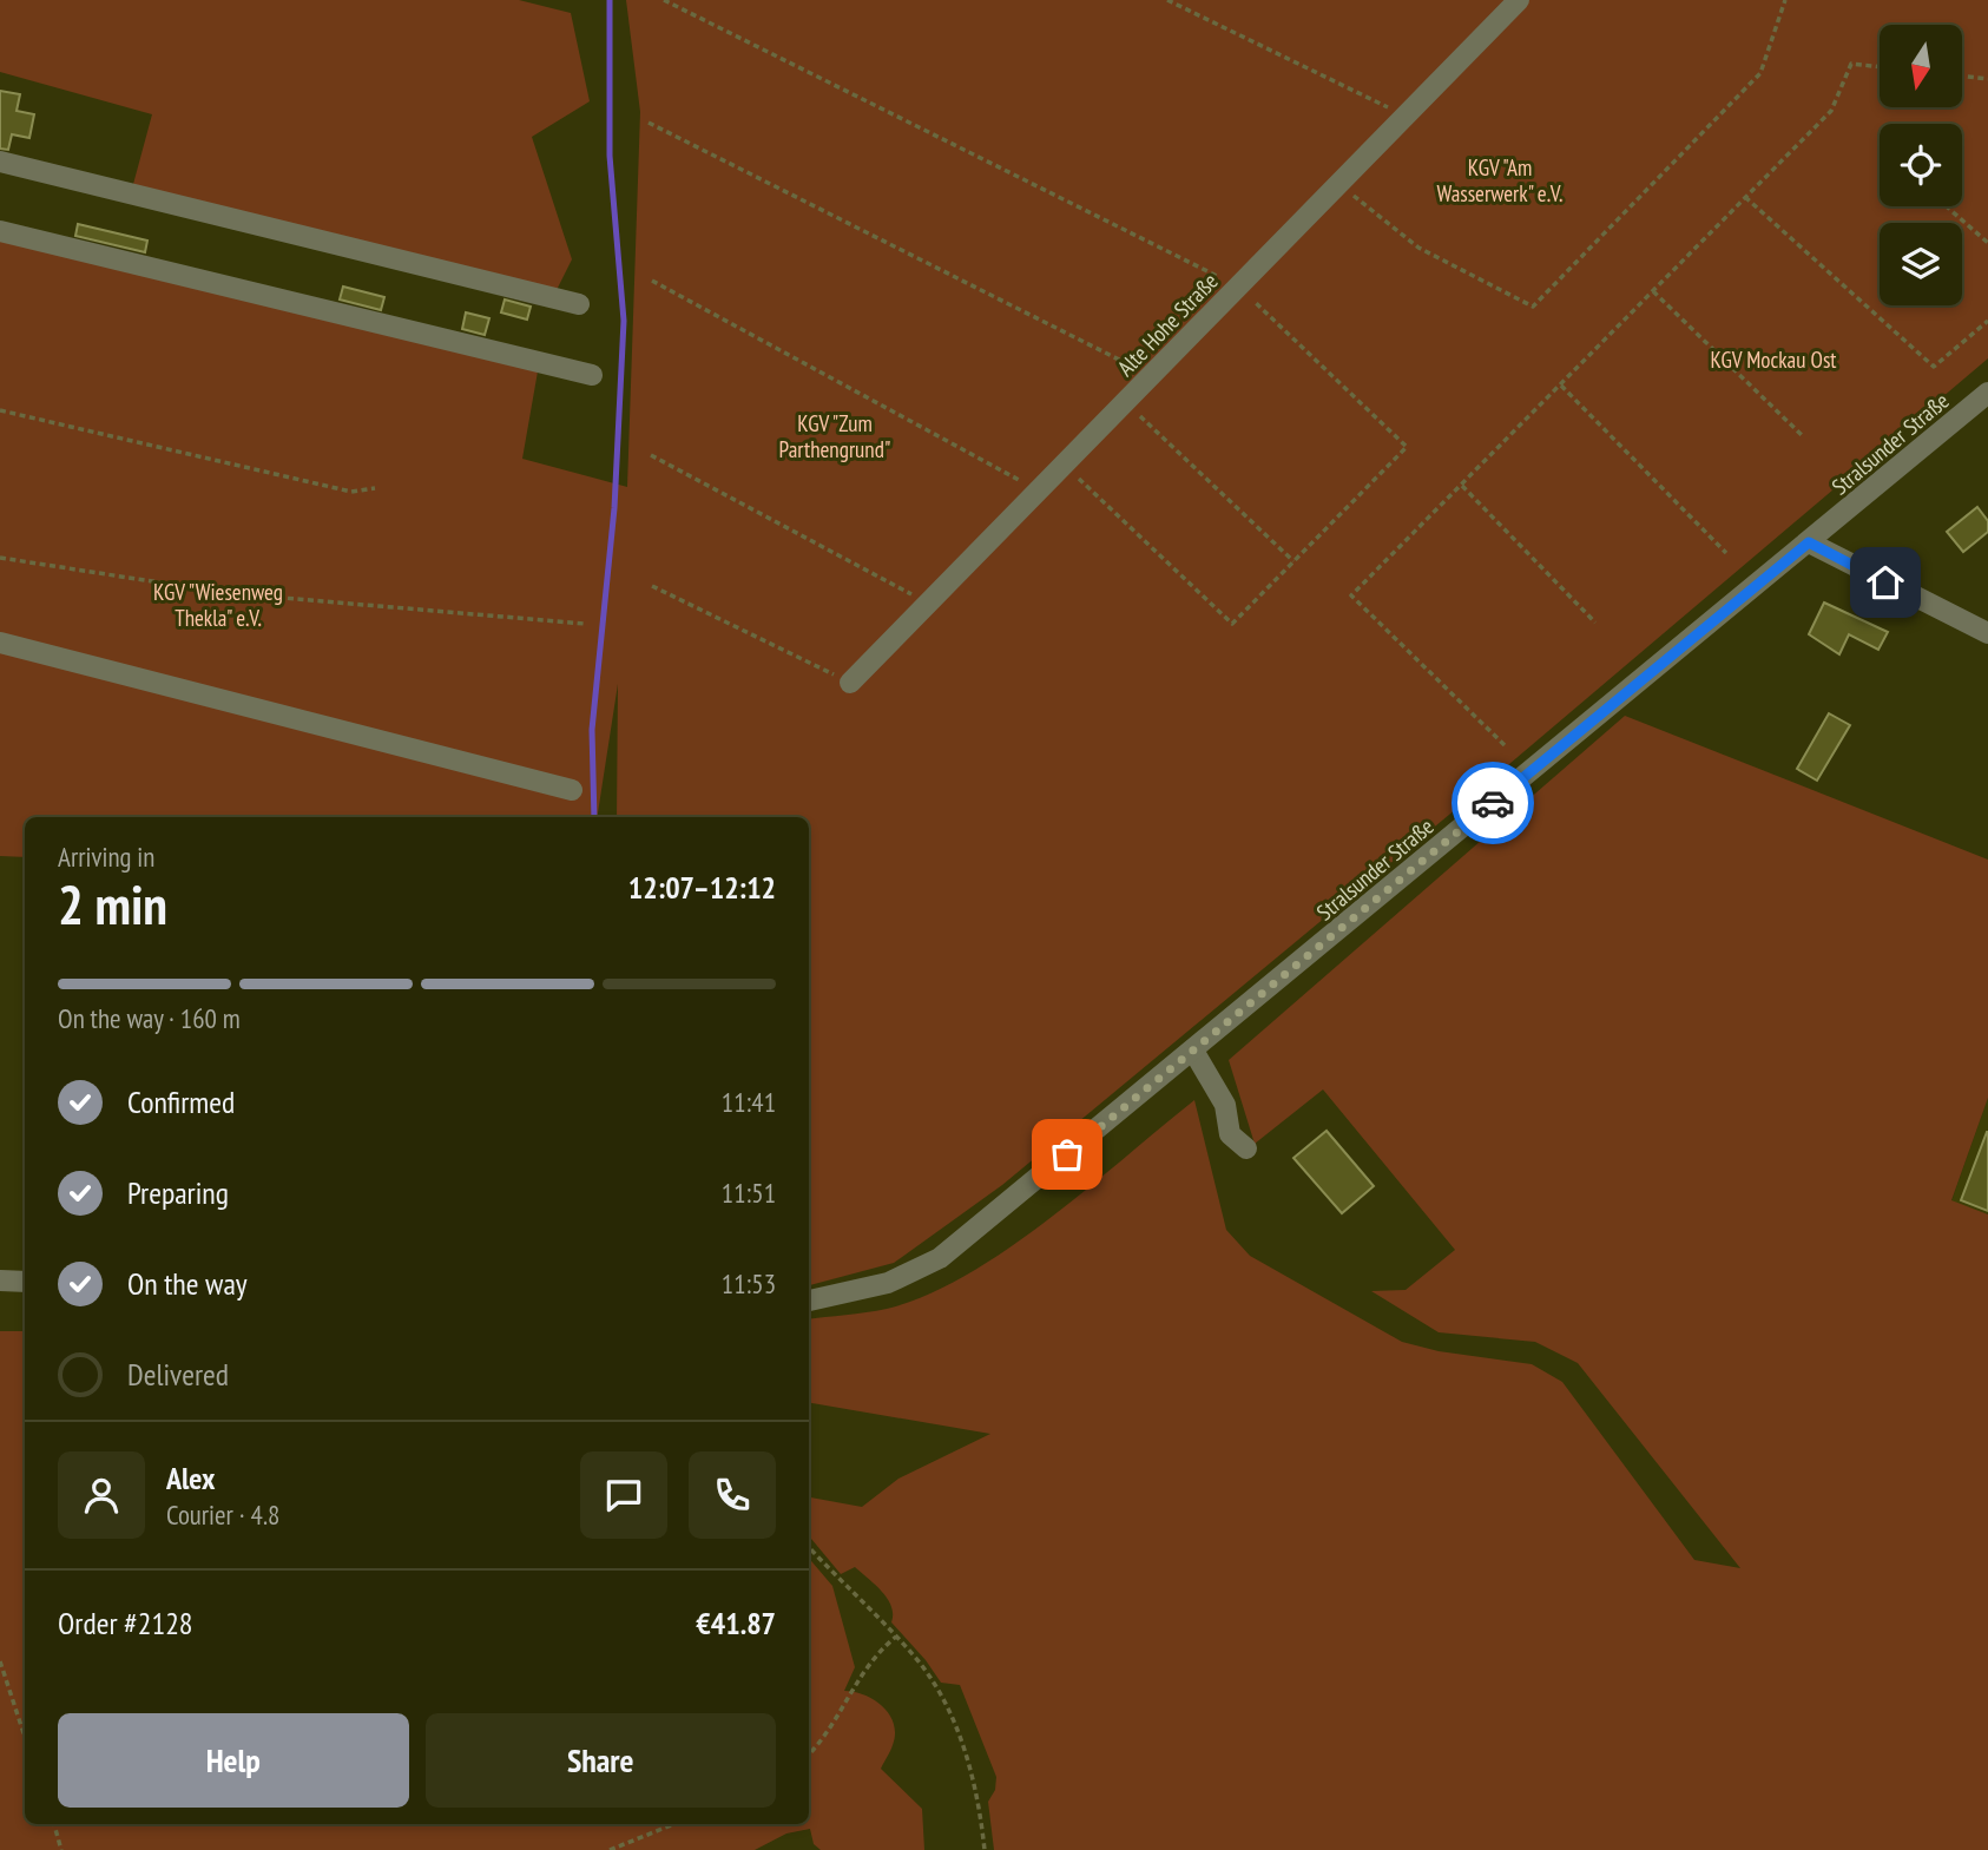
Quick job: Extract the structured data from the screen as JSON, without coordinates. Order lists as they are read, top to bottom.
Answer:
{
  "streets": {
    "street": ["Alte Hohe Straße", "Stralsunder Straße"]
  },
  "parks": [
    "KGV \"Am Wasserwerk\" e.V.",
    "KGV Mockau Ost",
    "KGV \"Zum Parthengrund\"",
    "KGV \"Wiesenweg Thekla\" e.V."
  ],
  "north": "bottom",
  "page": {
    "heading": ["2 min", "Arriving in", "12:07–12:12"],
    "panel": [
      "Alex",
      "Courier · 4.8",
      "Order #2128",
      "€41.87"
    ],
    "bar": "On the way · 160 m",
    "list": [
      ["Confirmed", "11:41"],
      ["Preparing", "11:51"],
      ["On the way", "11:53"],
      "Delivered"
    ],
    "buttons": ["Help", "Share"]
  }
}
